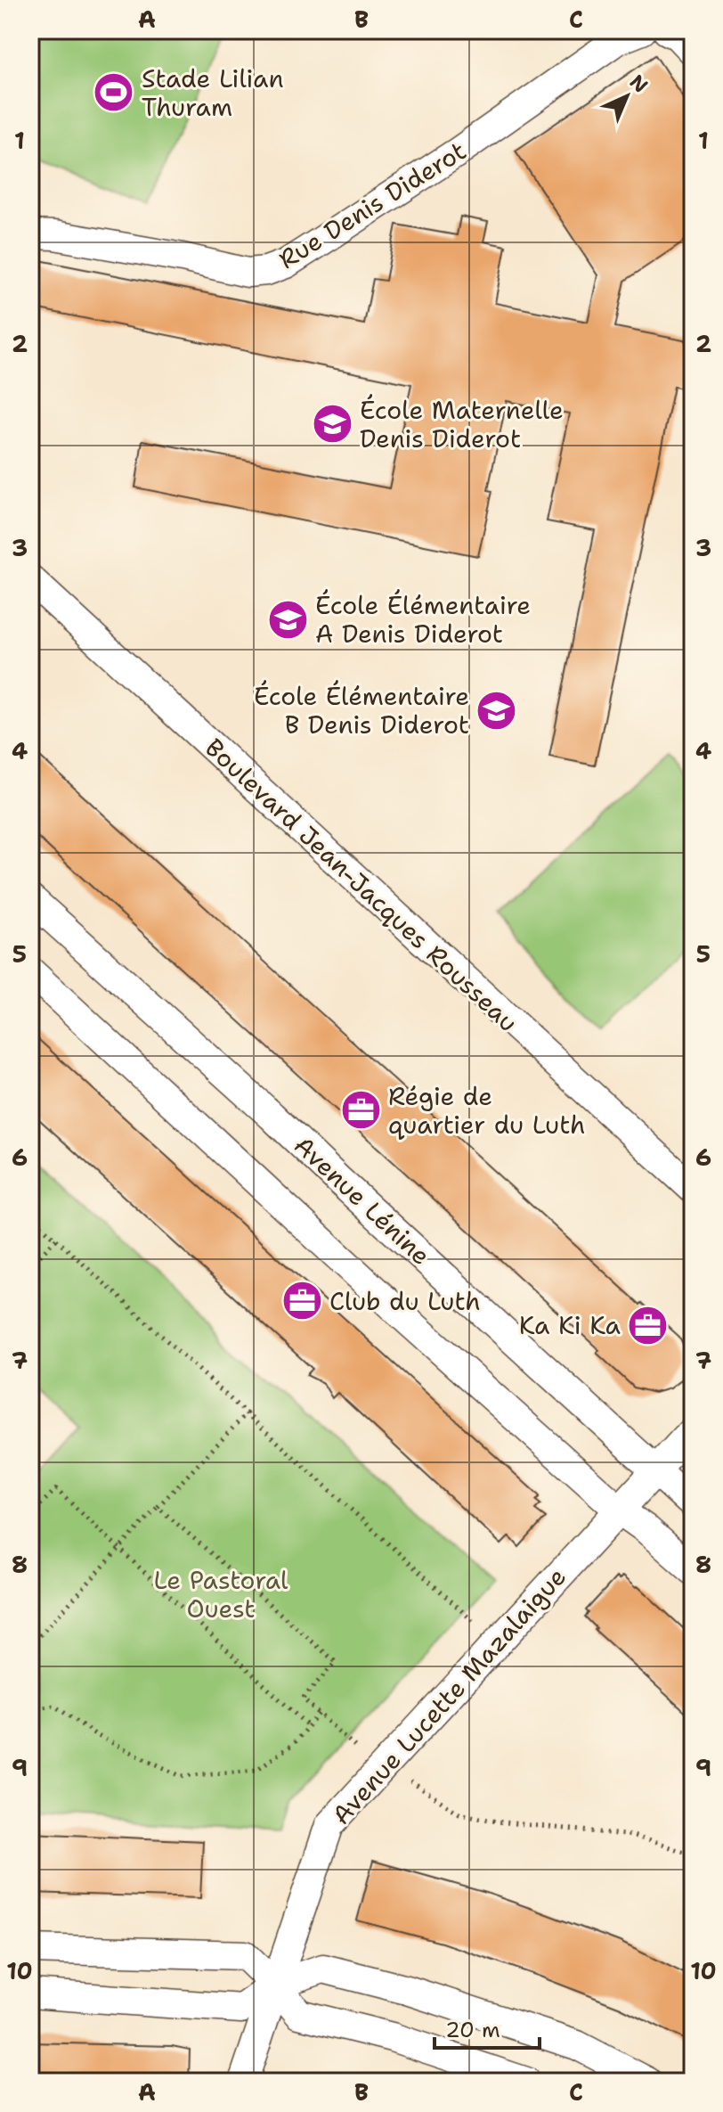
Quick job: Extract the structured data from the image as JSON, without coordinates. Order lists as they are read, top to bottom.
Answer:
{
  "streets": {
    "street": [
      "Rue Denis Diderot",
      "Boulevard Jean-Jacques Rousseau",
      "Avenue Lénine",
      "Avenue Lucette Mazalaigue"
    ]
  },
  "crossings": [
    ["Avenue Lénine", "Avenue Lucette Mazalaigue"]
  ],
  "parks": ["Le Pastoral Ouest"],
  "places": {
    "sports": ["Stade Lilian Thuram"],
    "school or university": ["École Maternelle Denis Diderot", "École Élémentaire A Denis Diderot", "École Élémentaire B Denis Diderot"],
    "office": ["Régie de quartier du Luth", "Club du Luth", "Ka Ki Ka"]
  },
  "scale_bar": "20 m",
  "north": "top right",
  "grid": {
    "columns": ["A", "B", "C"],
    "rows": [
      "1",
      "2",
      "3",
      "4",
      "5",
      "6",
      "7",
      "8",
      "9",
      "10"
    ]
  }
}
